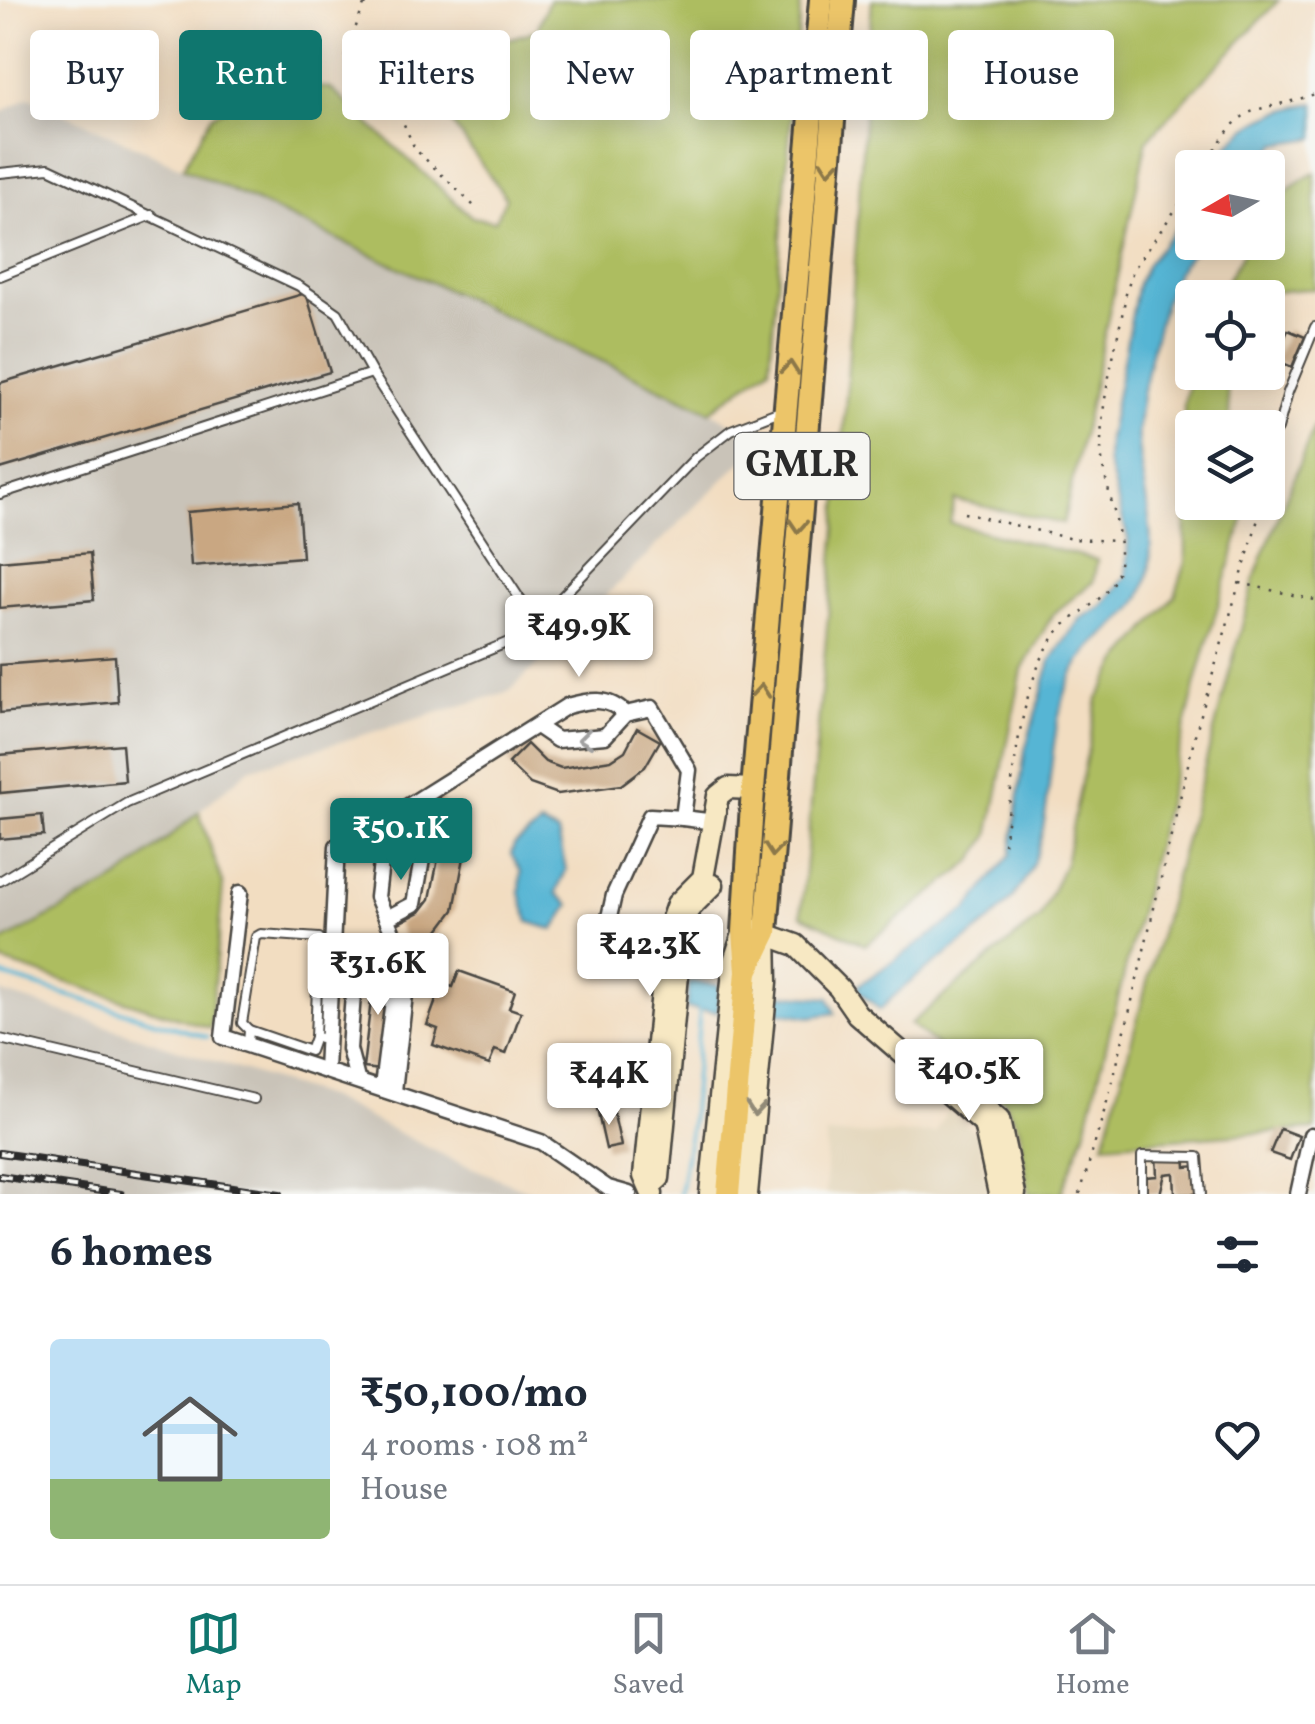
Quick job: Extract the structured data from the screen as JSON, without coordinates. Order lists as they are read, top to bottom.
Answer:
{
  "streets": {
    "main road": ["GMLR"]
  },
  "north": "left",
  "page": {
    "chip": [
      "Buy",
      "Rent",
      "Filters",
      "New",
      "Apartment",
      "House"
    ],
    "price": [
      "₹49.9K",
      "₹50.1K",
      "₹42.3K",
      "₹31.6K",
      "₹40.5K",
      "₹44K"
    ],
    "heading": "6 homes",
    "list": [
      {
        "name": "₹50,100/mo",
        "note": "4 rooms · 108 m² · House"
      }
    ],
    "tabs": ["Map", "Saved", "Home"]
  }
}
